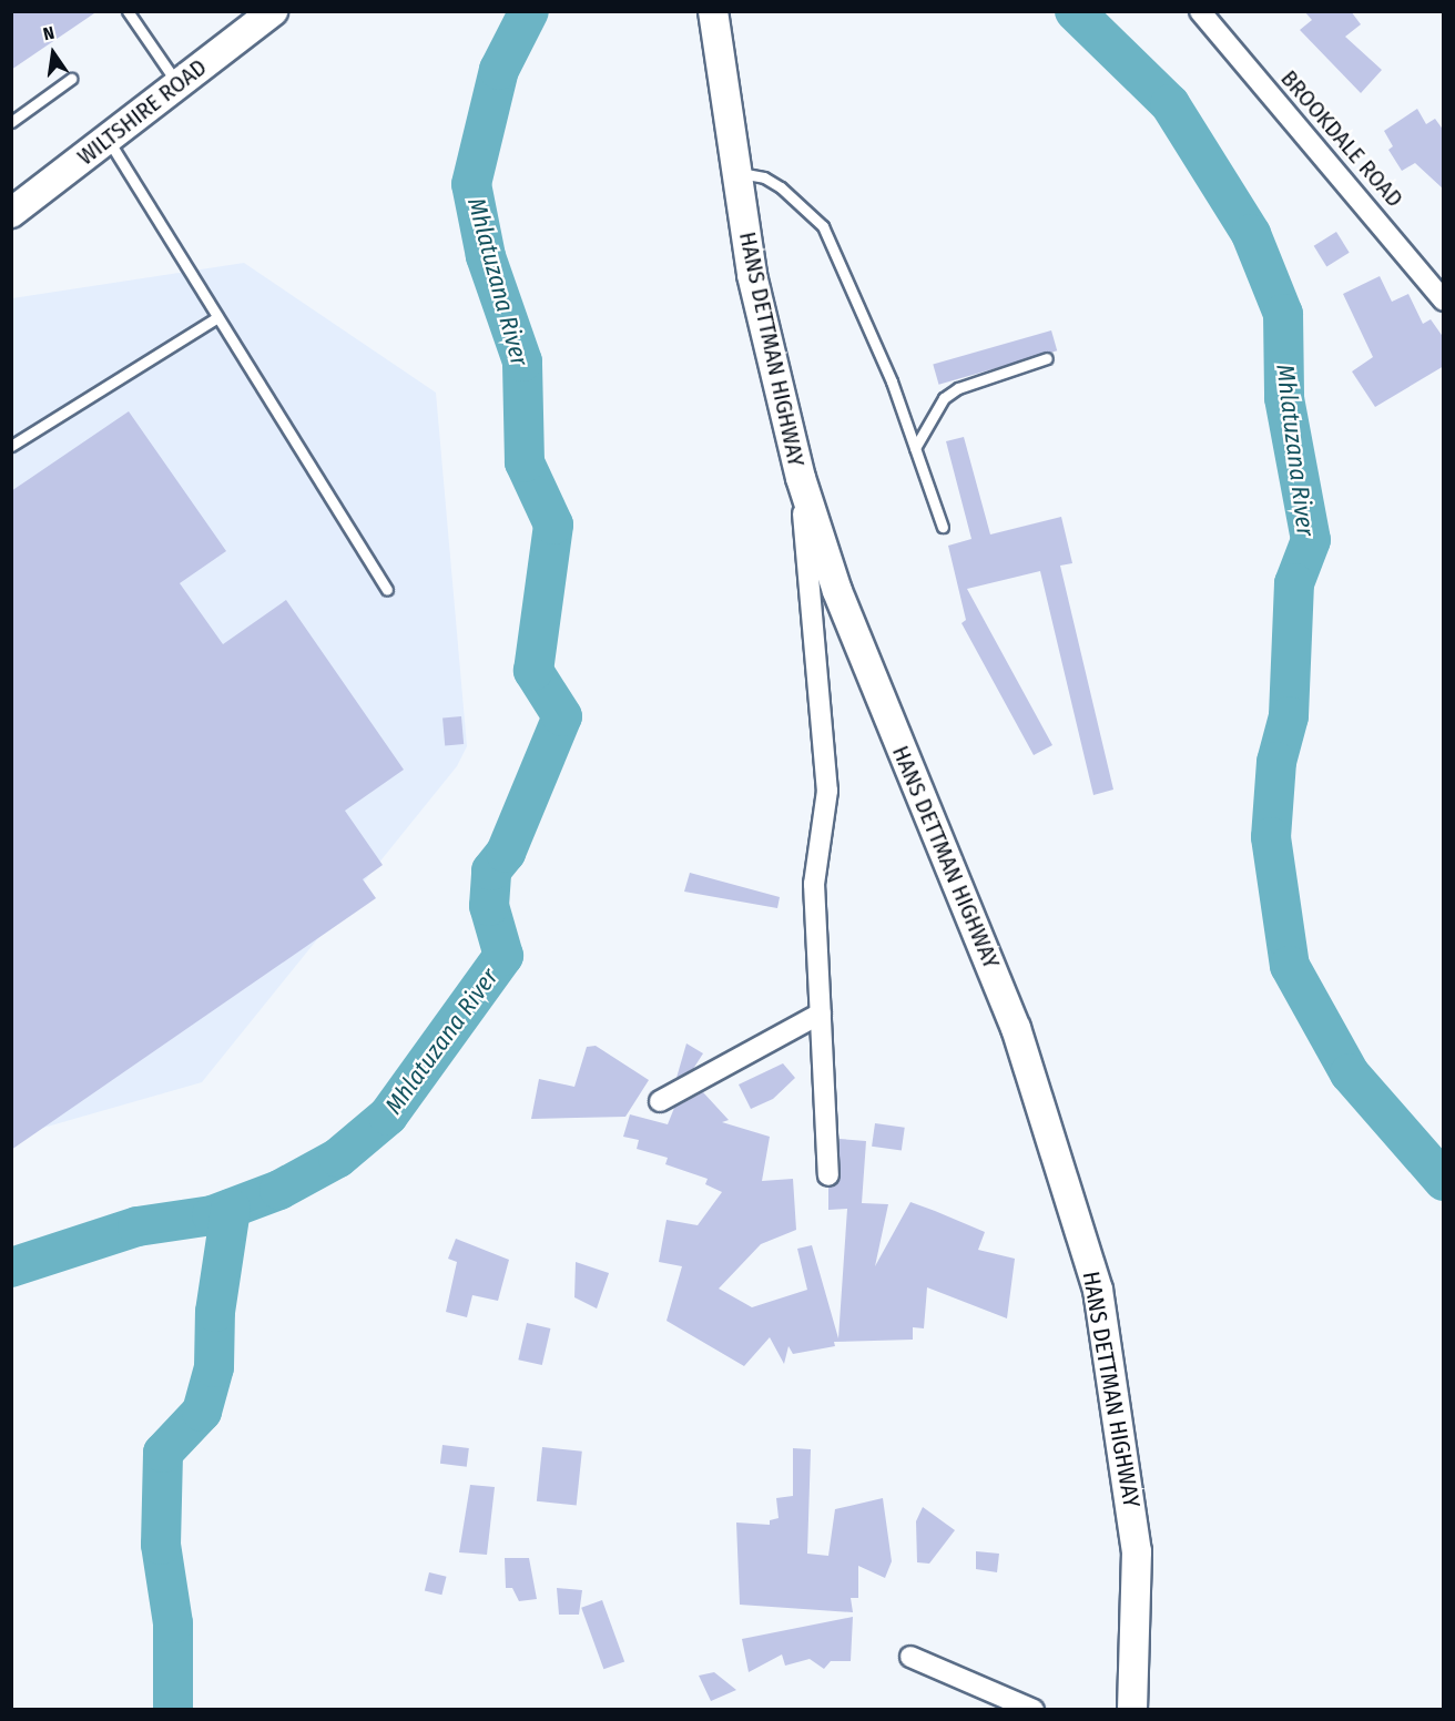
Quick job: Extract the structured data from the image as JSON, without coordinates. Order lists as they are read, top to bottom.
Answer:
{
  "streets": {
    "street": ["WILTSHIRE ROAD", "BROOKDALE ROAD", "HANS DETTMAN HIGHWAY"]
  },
  "water": ["Mhlatuzana River"],
  "north": "top"
}
